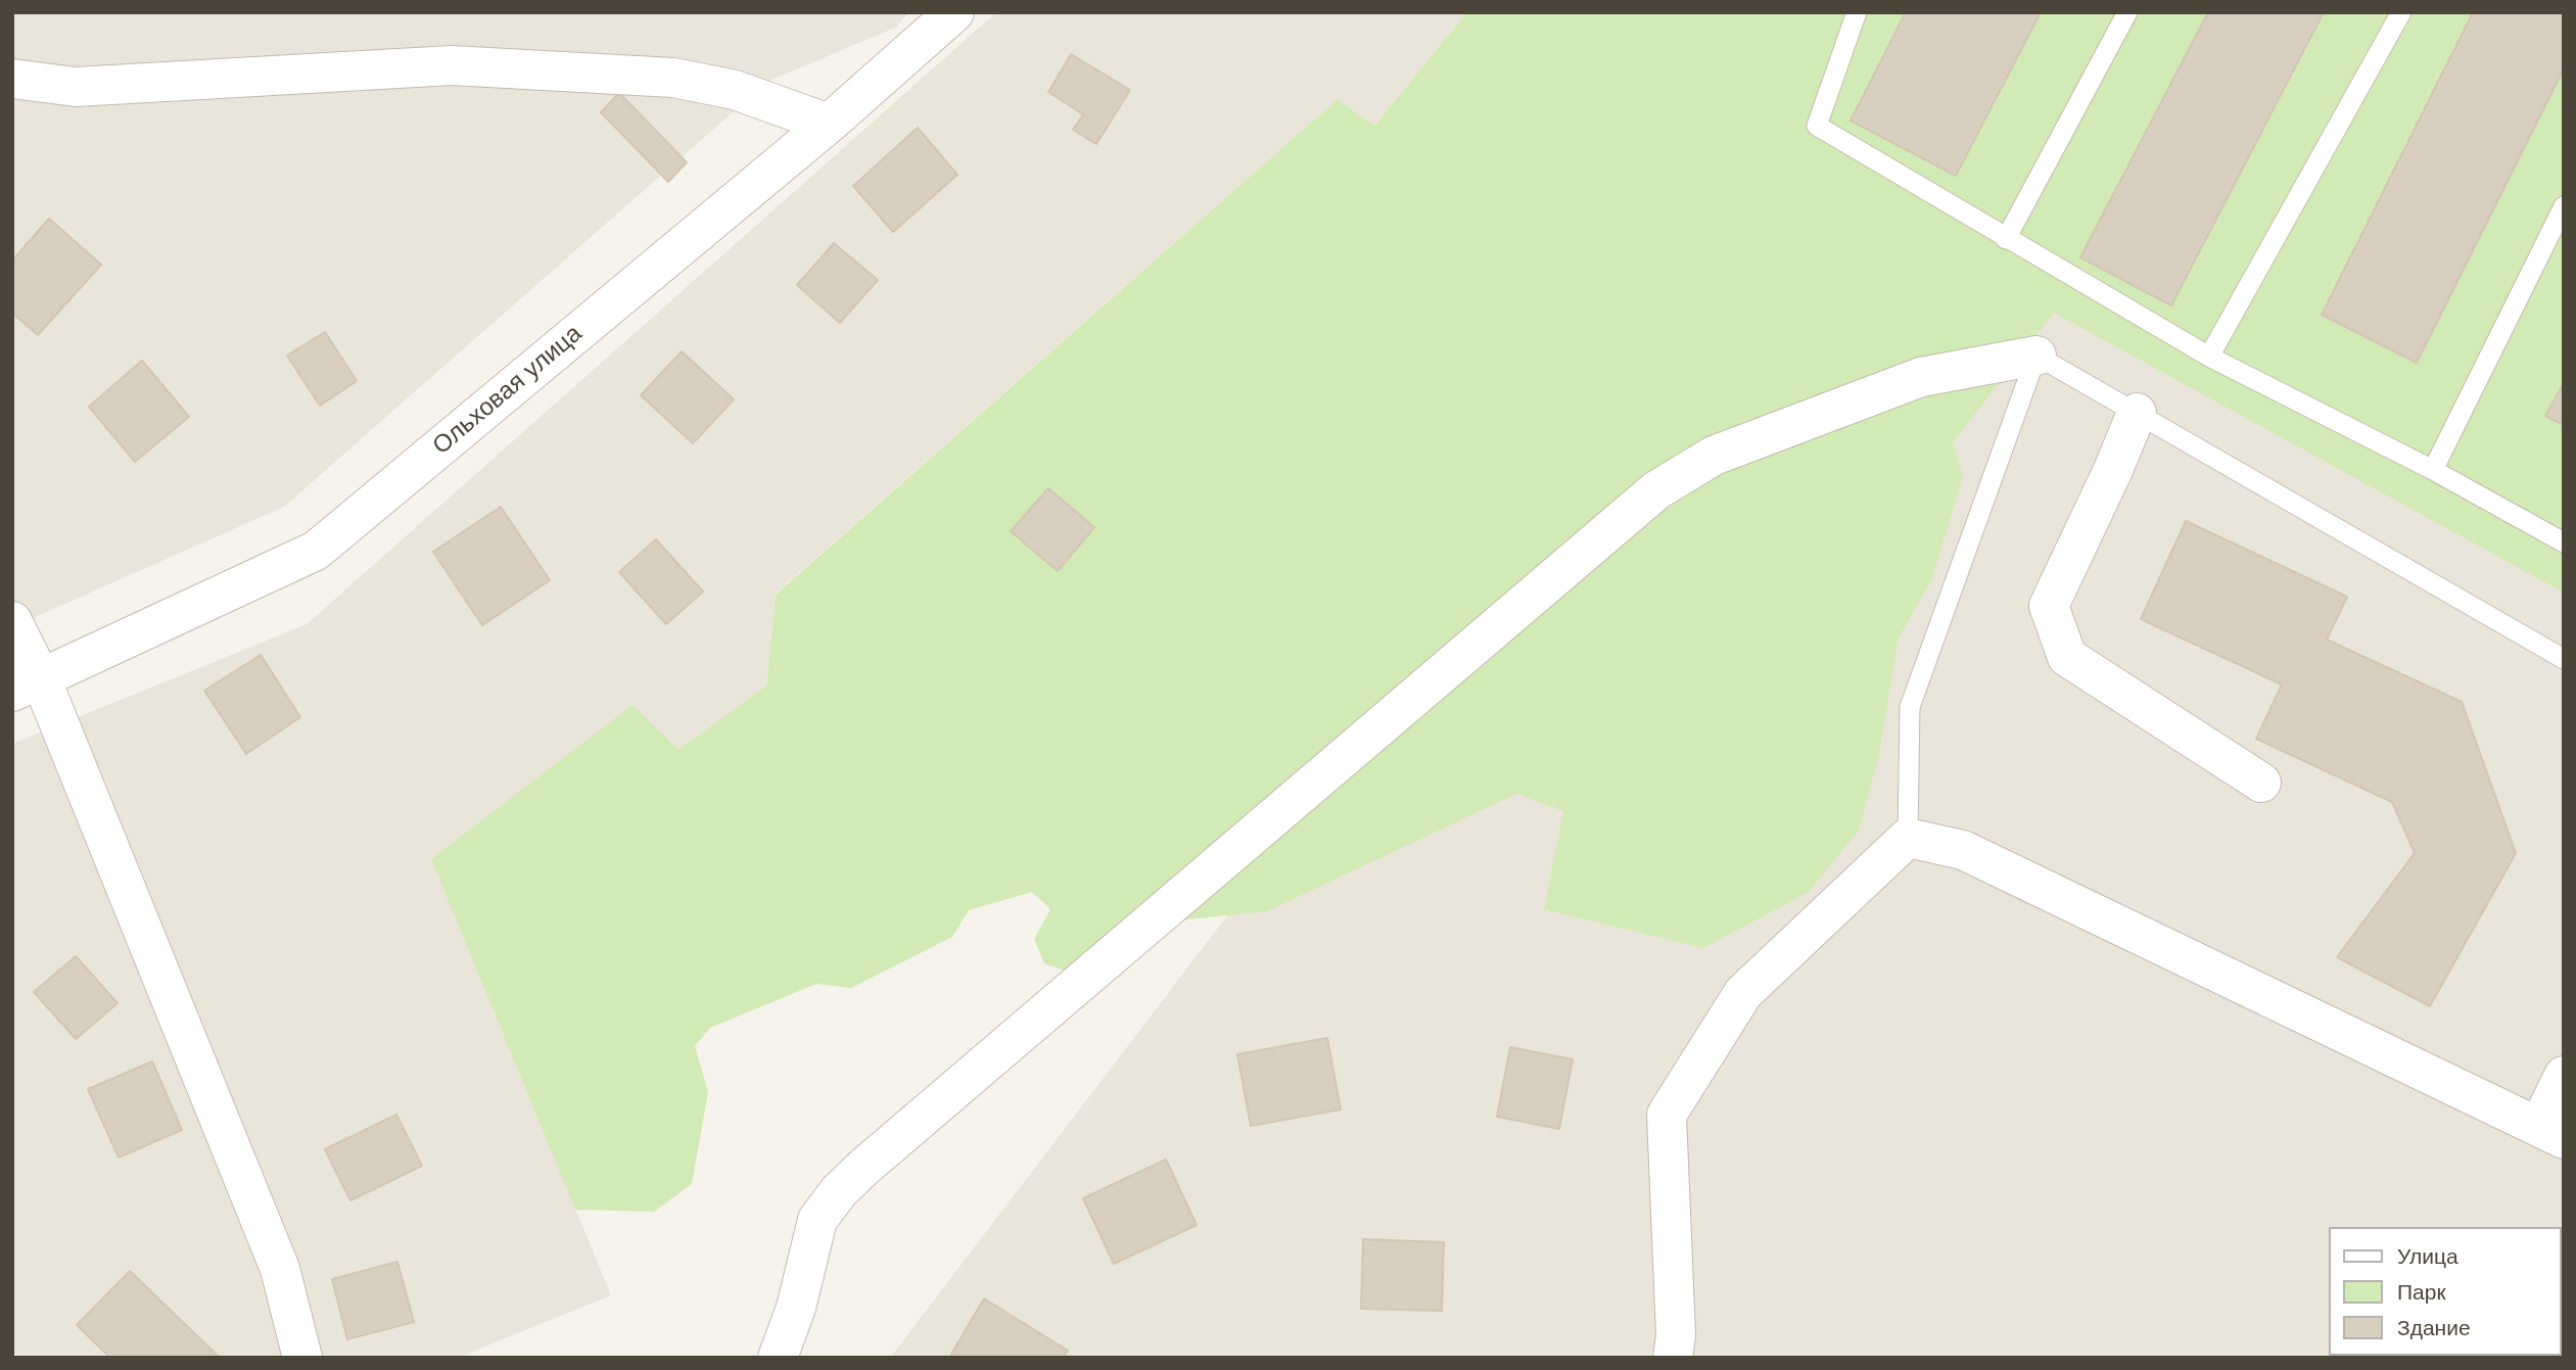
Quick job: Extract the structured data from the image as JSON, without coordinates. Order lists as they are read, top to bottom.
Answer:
{
  "streets": {
    "street": ["Ольховая улица"]
  },
  "legend": ["Улица", "Парк", "Здание"]
}
